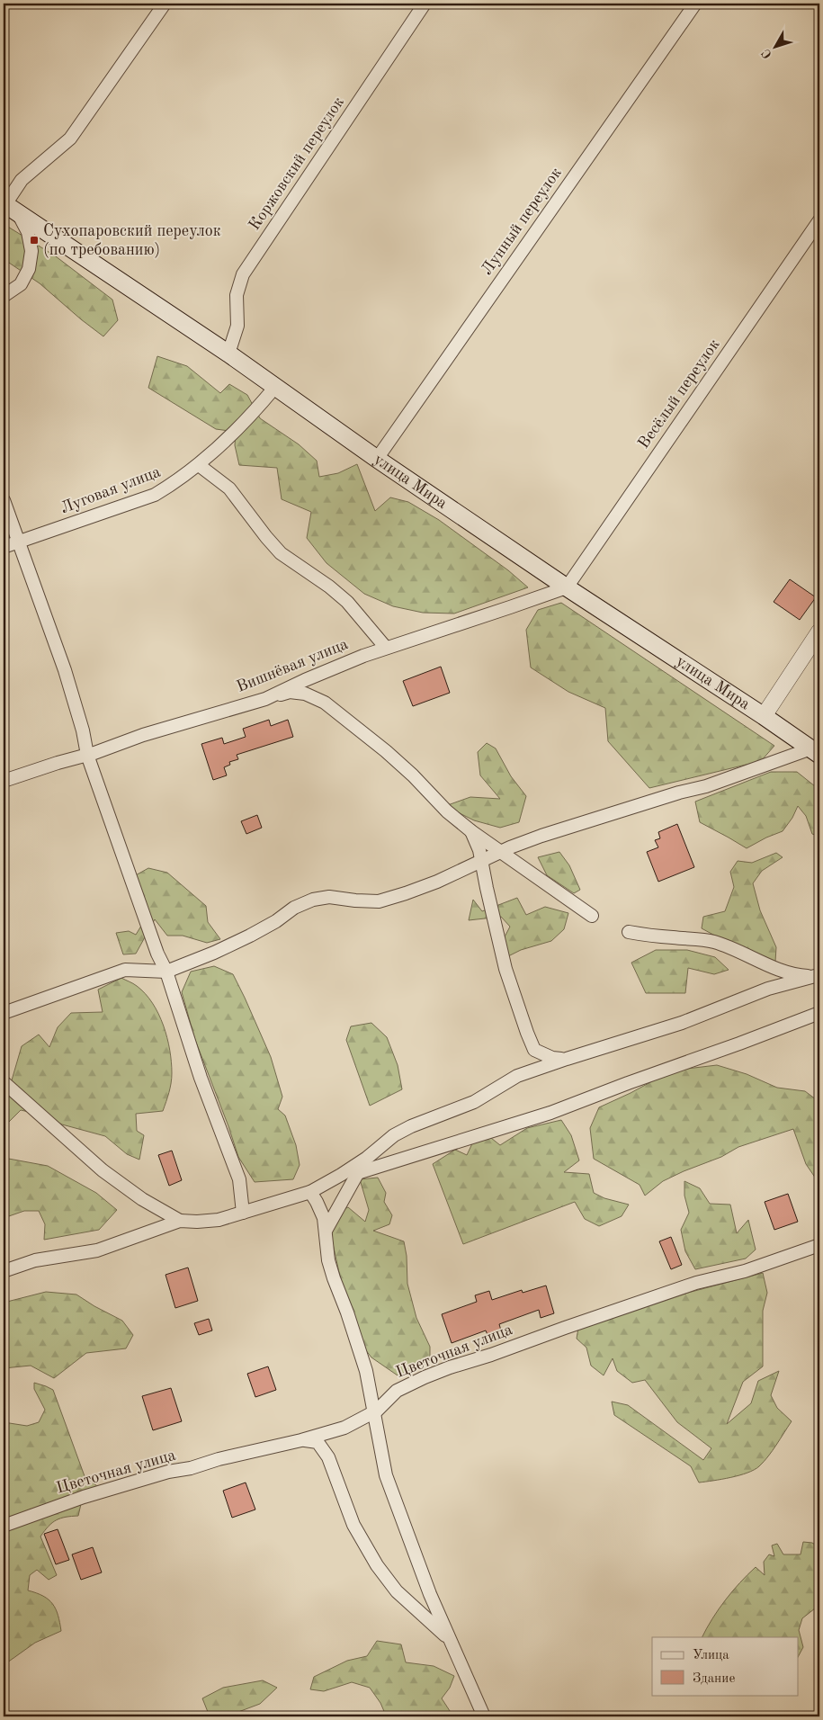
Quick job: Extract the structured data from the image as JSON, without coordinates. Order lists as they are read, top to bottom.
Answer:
{
  "streets": {
    "main road": ["улица Мира"],
    "street": [
      "Коржовский переулок",
      "Лунный переулок",
      "Весёлый переулок",
      "Луговая улица",
      "Вишнёвая улица",
      "Цветочная улица"
    ]
  },
  "crossings": [
    ["Коржовский переулок", "улица Мира"],
    ["Лунный переулок", "улица Мира"],
    ["Весёлый переулок", "улица Мира"],
    ["Весёлый переулок", "Вишнёвая улица"],
    ["улица Мира", "Луговая улица"],
    ["улица Мира", "Вишнёвая улица"]
  ],
  "places": {
    "transit": ["Сухопаровский переулок (по требованию)"]
  },
  "legend": ["Улица", "Здание"],
  "north": "bottom left"
}
